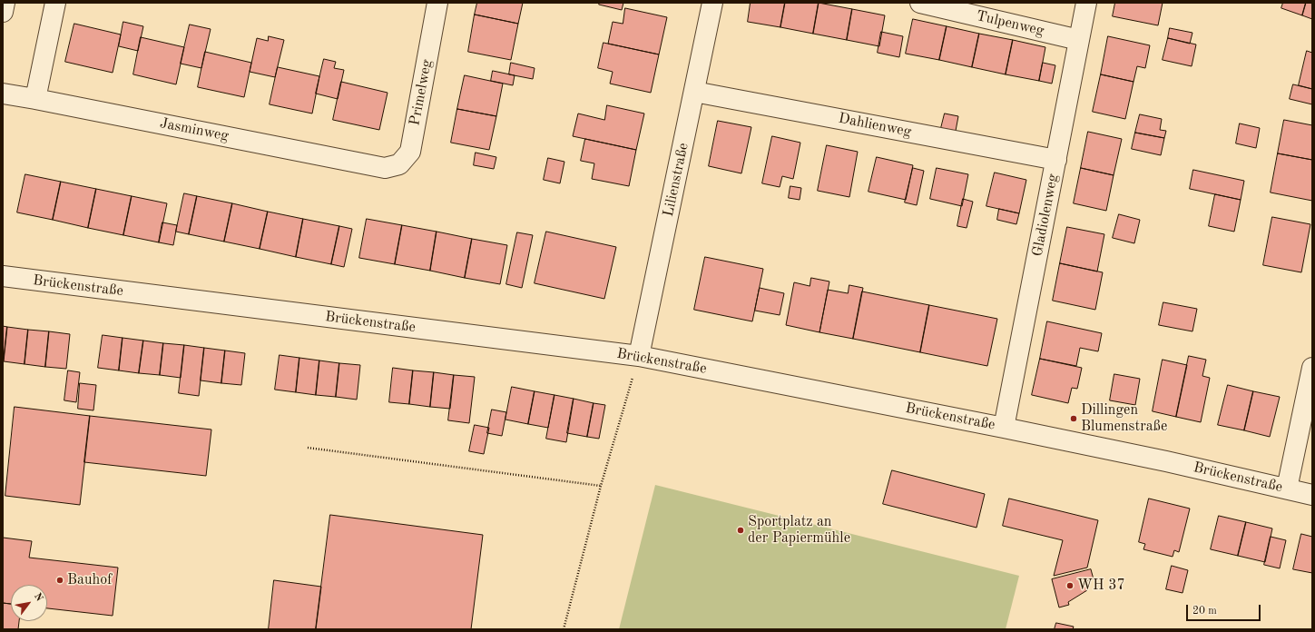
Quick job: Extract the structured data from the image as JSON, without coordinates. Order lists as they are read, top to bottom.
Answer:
{
  "streets": {
    "street": [
      "Tulpenweg",
      "Primelweg",
      "Dahlienweg",
      "Jasminweg",
      "Lilienstraße",
      "Gladiolenweg",
      "Brückenstraße"
    ]
  },
  "crossings": [
    ["Tulpenweg", "Gladiolenweg"],
    ["Primelweg", "Jasminweg"],
    ["Dahlienweg", "Lilienstraße"],
    ["Dahlienweg", "Gladiolenweg"],
    ["Lilienstraße", "Brückenstraße"],
    ["Gladiolenweg", "Brückenstraße"]
  ],
  "places": [
    "Dillingen Blumenstraße",
    "Sportplatz an der Papiermühle",
    "Bauhof",
    "WH 37"
  ],
  "scale_bar": "20 m",
  "north": "top right"
}
